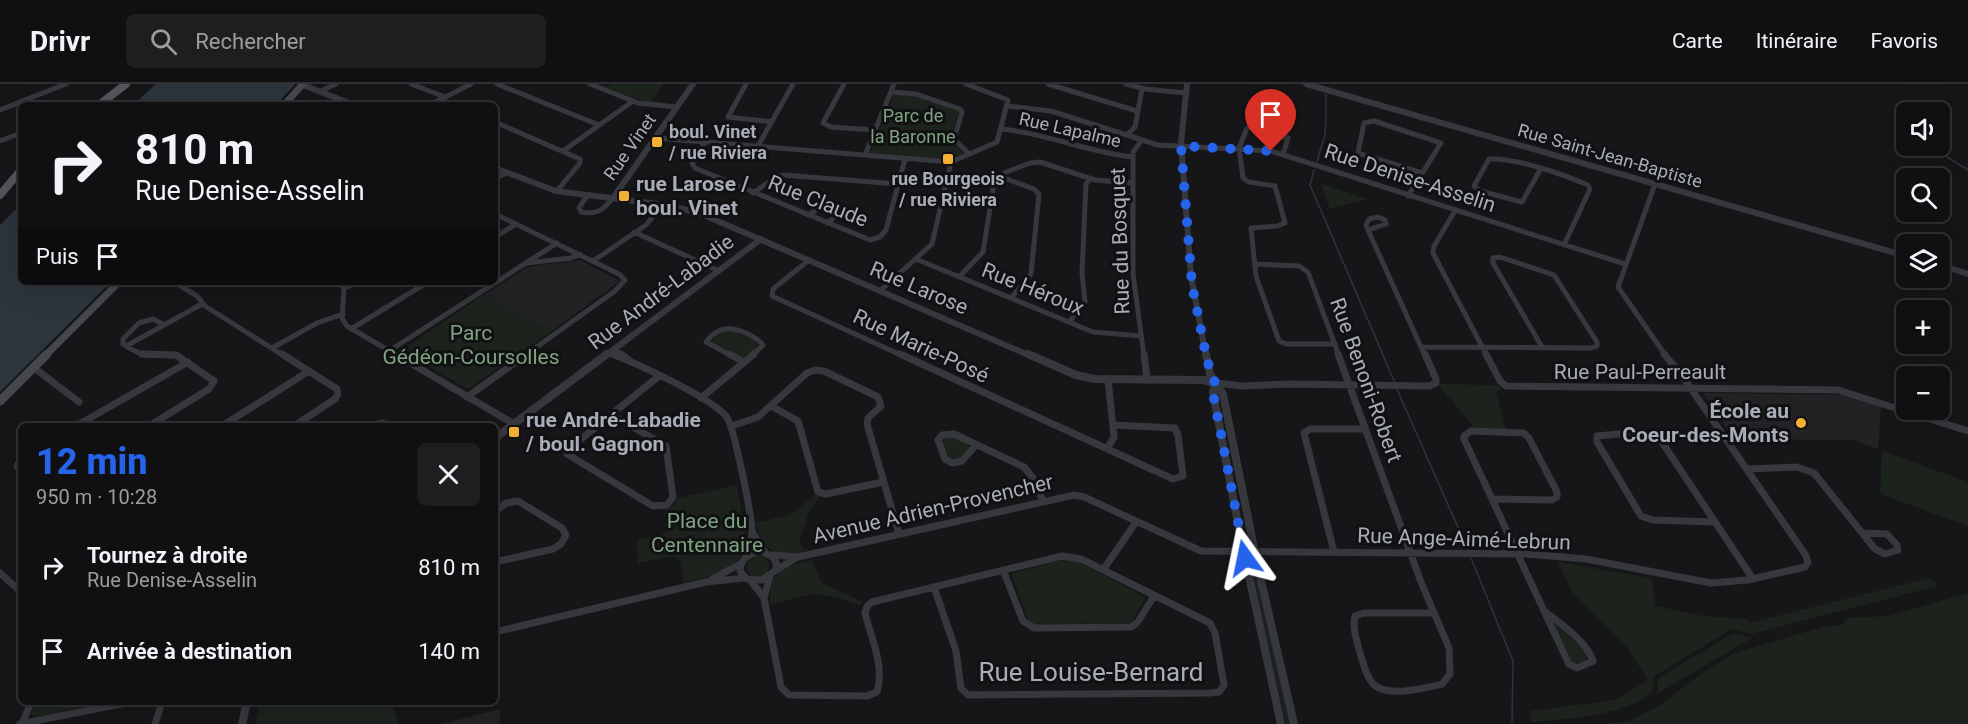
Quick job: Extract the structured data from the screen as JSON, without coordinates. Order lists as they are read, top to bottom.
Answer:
{
  "streets": {
    "street": [
      "Rue Lapalme",
      "Rue Vinet",
      "Rue Saint-Jean-Baptiste",
      "Rue Denise-Asselin",
      "Rue Claude",
      "Rue du Bosquet",
      "Rue Larose",
      "Rue Héroux",
      "Rue André-Labadie",
      "Rue Marie-Posé",
      "Rue Paul-Perreault",
      "Rue Benoni-Robert",
      "Avenue Adrien-Provencher",
      "Rue Ange-Aimé-Lebrun",
      "Rue Louise-Bernard"
    ]
  },
  "crossings": [
    ["Rue Lapalme", "Rue du Bosquet"],
    ["Rue Vinet", "Rue Larose"],
    ["Rue Saint-Jean-Baptiste", "Rue Ange-Aimé-Lebrun"],
    ["Rue Denise-Asselin", "Rue du Bosquet"],
    ["Rue Denise-Asselin", "Rue Paul-Perreault"],
    ["Rue Denise-Asselin", "Rue Ange-Aimé-Lebrun"],
    ["Rue du Bosquet", "Rue Larose"],
    ["Rue du Bosquet", "Rue Héroux"],
    ["Rue Larose", "Rue André-Labadie"],
    ["Rue Larose", "Rue Marie-Posé"],
    ["Rue Paul-Perreault", "Rue Ange-Aimé-Lebrun"],
    ["Rue Benoni-Robert", "Rue Ange-Aimé-Lebrun"],
    ["Avenue Adrien-Provencher", "Rue Ange-Aimé-Lebrun"]
  ],
  "parks": ["Parc de la Baronne", "Parc Gédéon-Coursolles", "Place du Centennaire"],
  "places": {
    "transit": [
      "boul. Vinet / rue Riviera",
      "rue Bourgeois / rue Riviera",
      "rue Larose / boul. Vinet",
      "rue André-Labadie / boul. Gagnon"
    ],
    "other": ["École au Coeur-des-Monts"]
  },
  "page": {
    "header": "Drivr",
    "search": "Rechercher",
    "nav": ["Carte", "Itinéraire", "Favoris"],
    "map_buttons": ["+", "−"],
    "turn": ["810 m", "Rue Denise-Asselin"],
    "then": "Puis",
    "heading": ["12 min", "950 m · 10:28"],
    "list": [
      {
        "name": "Tournez à droite",
        "note": "Rue Denise-Asselin",
        "value": "810 m"
      },
      {
        "name": "Arrivée à destination",
        "value": "140 m"
      }
    ]
  }
}
